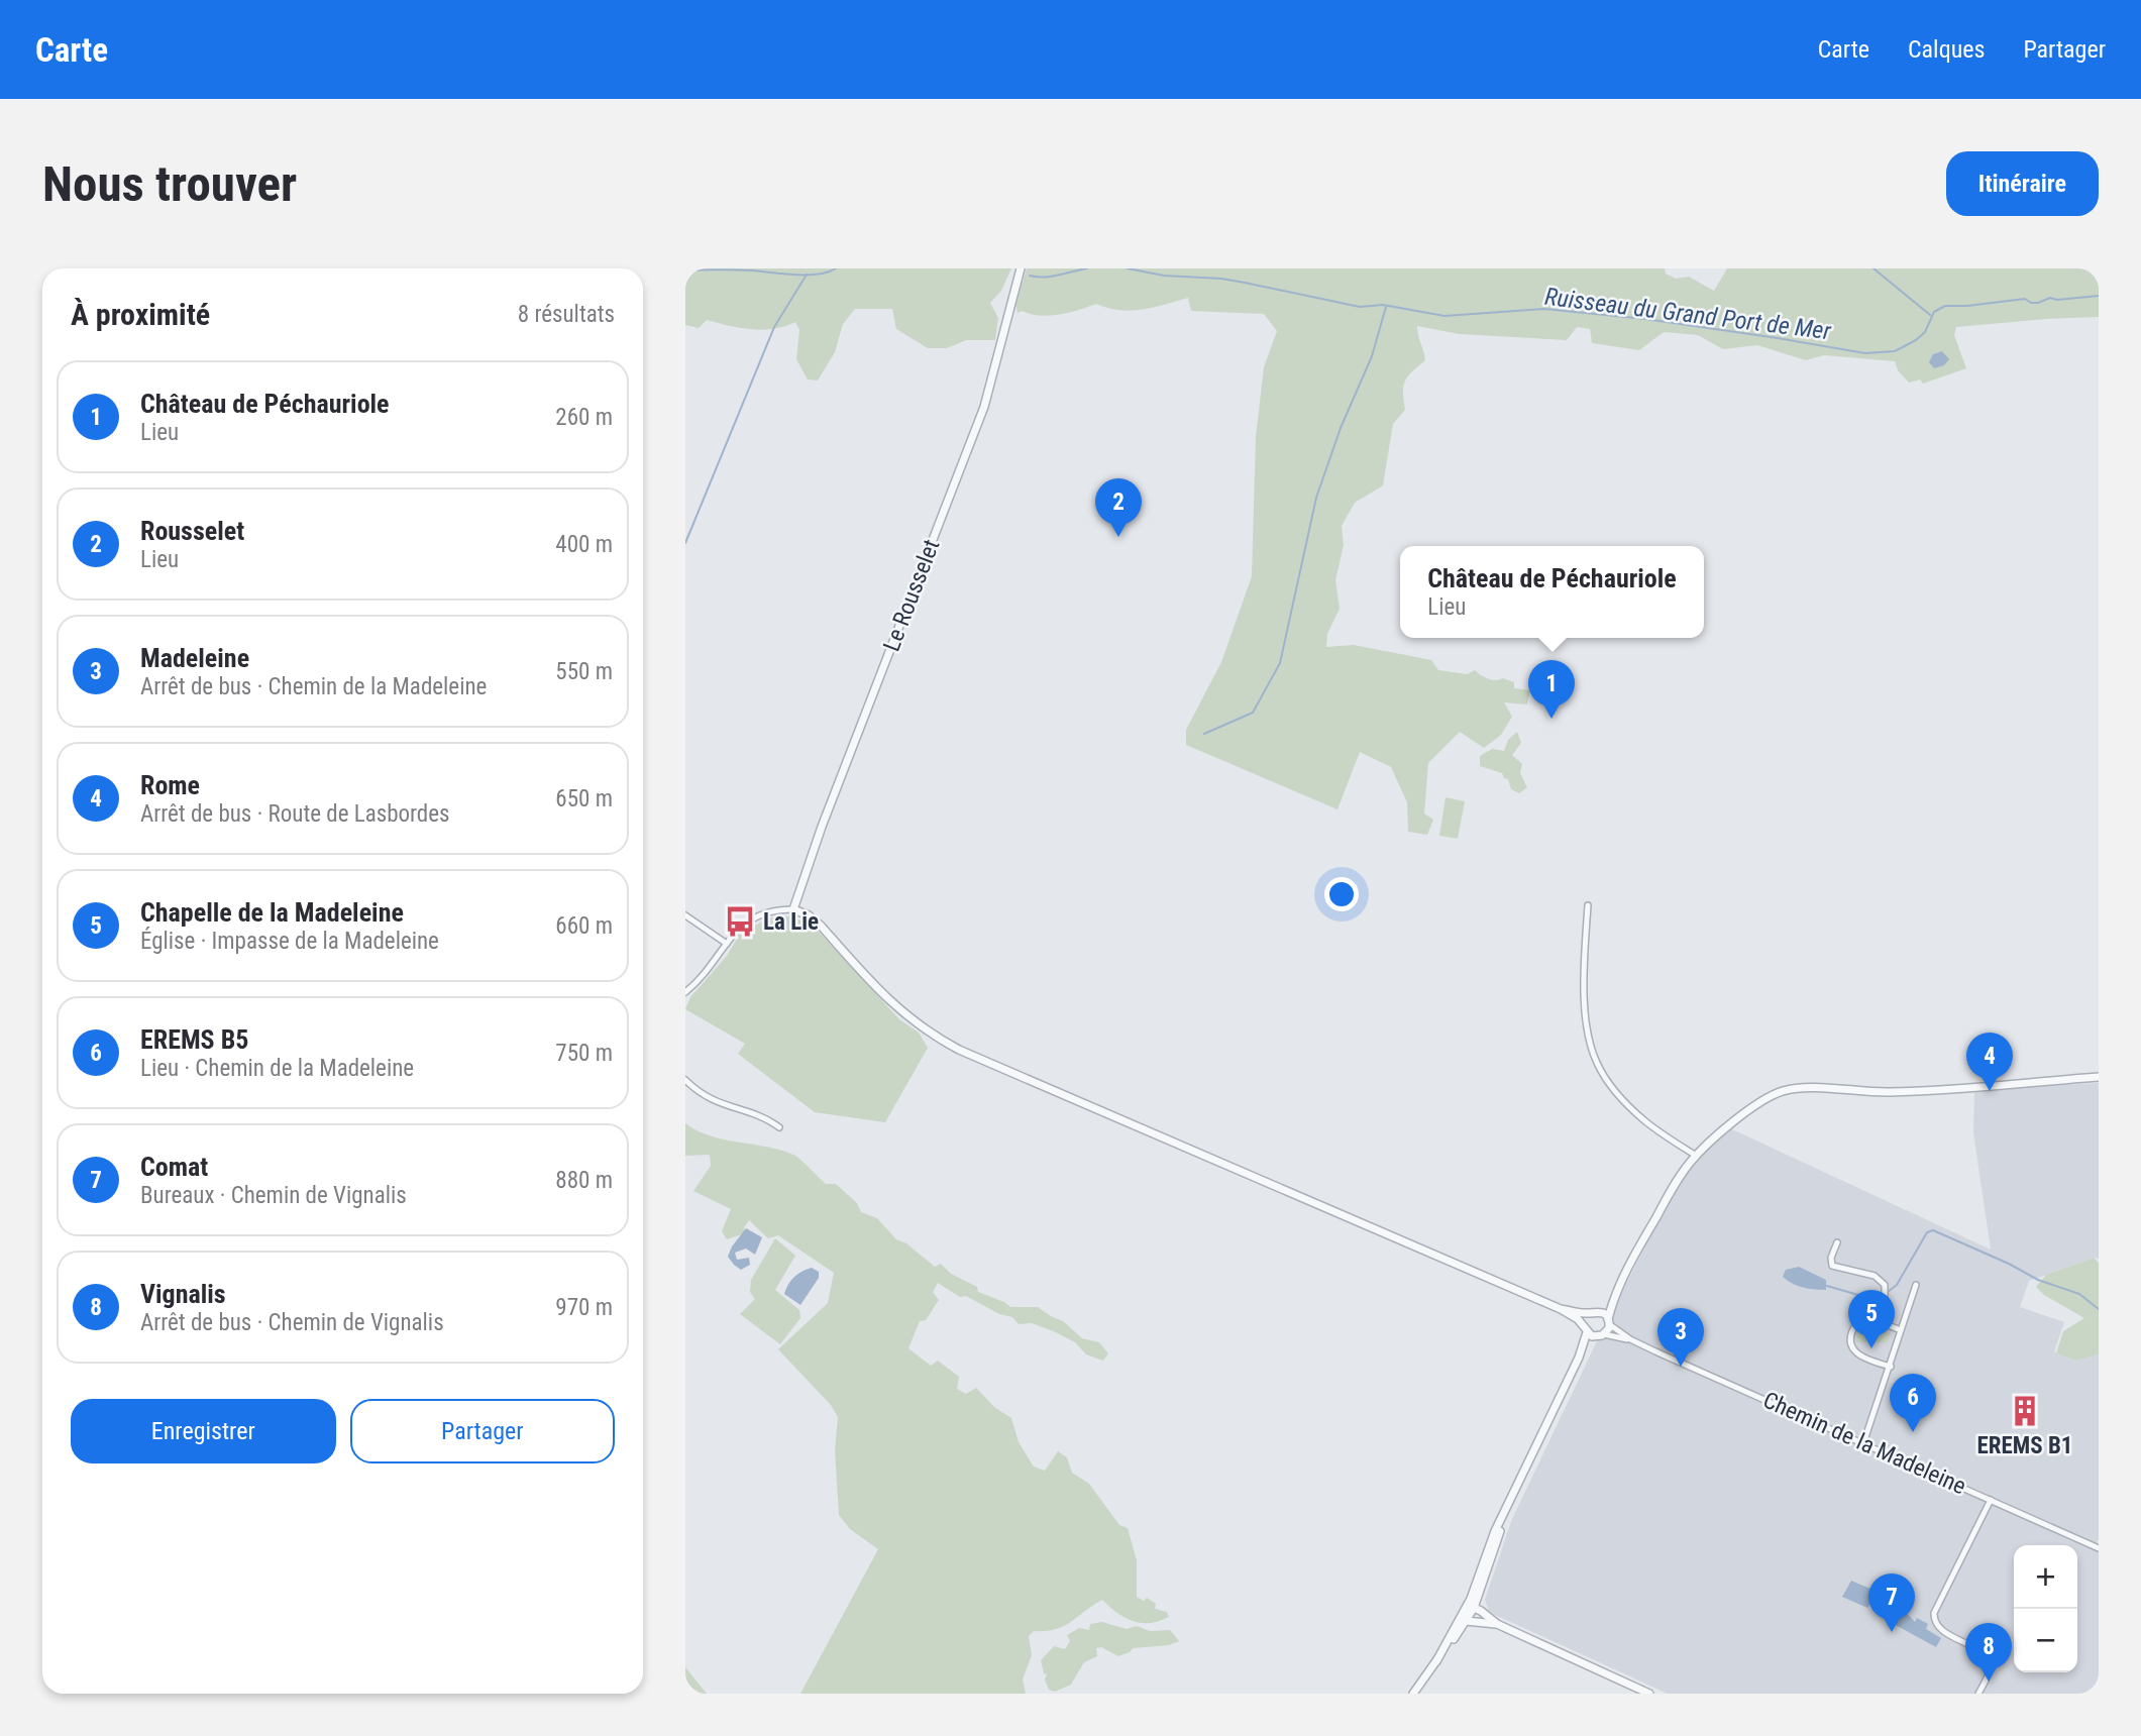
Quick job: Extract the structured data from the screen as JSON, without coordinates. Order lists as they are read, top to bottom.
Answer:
{
  "streets": {
    "street": ["Le Rousselet", "Chemin de la Madeleine"]
  },
  "water": ["Ruisseau du Grand Port de Mer"],
  "places": {
    "bus stop": ["La Lie"],
    "building": ["EREMS B1"]
  },
  "page": {
    "header": "Carte",
    "nav": ["Carte", "Calques", "Partager"],
    "buttons": [
      "Itinéraire",
      ["Enregistrer", "Partager"]
    ],
    "title": "Nous trouver",
    "heading": ["À proximité", "8 résultats"],
    "list": [
      {
        "mark": "1",
        "name": "Château de Péchauriole",
        "note": "Lieu",
        "value": "260 m"
      },
      {
        "mark": "2",
        "name": "Rousselet",
        "note": "Lieu",
        "value": "400 m"
      },
      {
        "mark": "3",
        "name": "Madeleine",
        "note": "Arrêt de bus · Chemin de la Madeleine",
        "value": "550 m"
      },
      {
        "mark": "4",
        "name": "Rome",
        "note": "Arrêt de bus · Route de Lasbordes",
        "value": "650 m"
      },
      {
        "mark": "5",
        "name": "Chapelle de la Madeleine",
        "note": "Église · Impasse de la Madeleine",
        "value": "660 m"
      },
      {
        "mark": "6",
        "name": "EREMS B5",
        "note": "Lieu · Chemin de la Madeleine",
        "value": "750 m"
      },
      {
        "mark": "7",
        "name": "Comat",
        "note": "Bureaux · Chemin de Vignalis",
        "value": "880 m"
      },
      {
        "mark": "8",
        "name": "Vignalis",
        "note": "Arrêt de bus · Chemin de Vignalis",
        "value": "970 m"
      }
    ],
    "pins": [
      "2",
      "1",
      "4",
      "5",
      "3",
      "6",
      "7",
      "8"
    ],
    "popup": ["Château de Péchauriole", "Lieu"],
    "map_buttons": ["+", "−"]
  }
}
